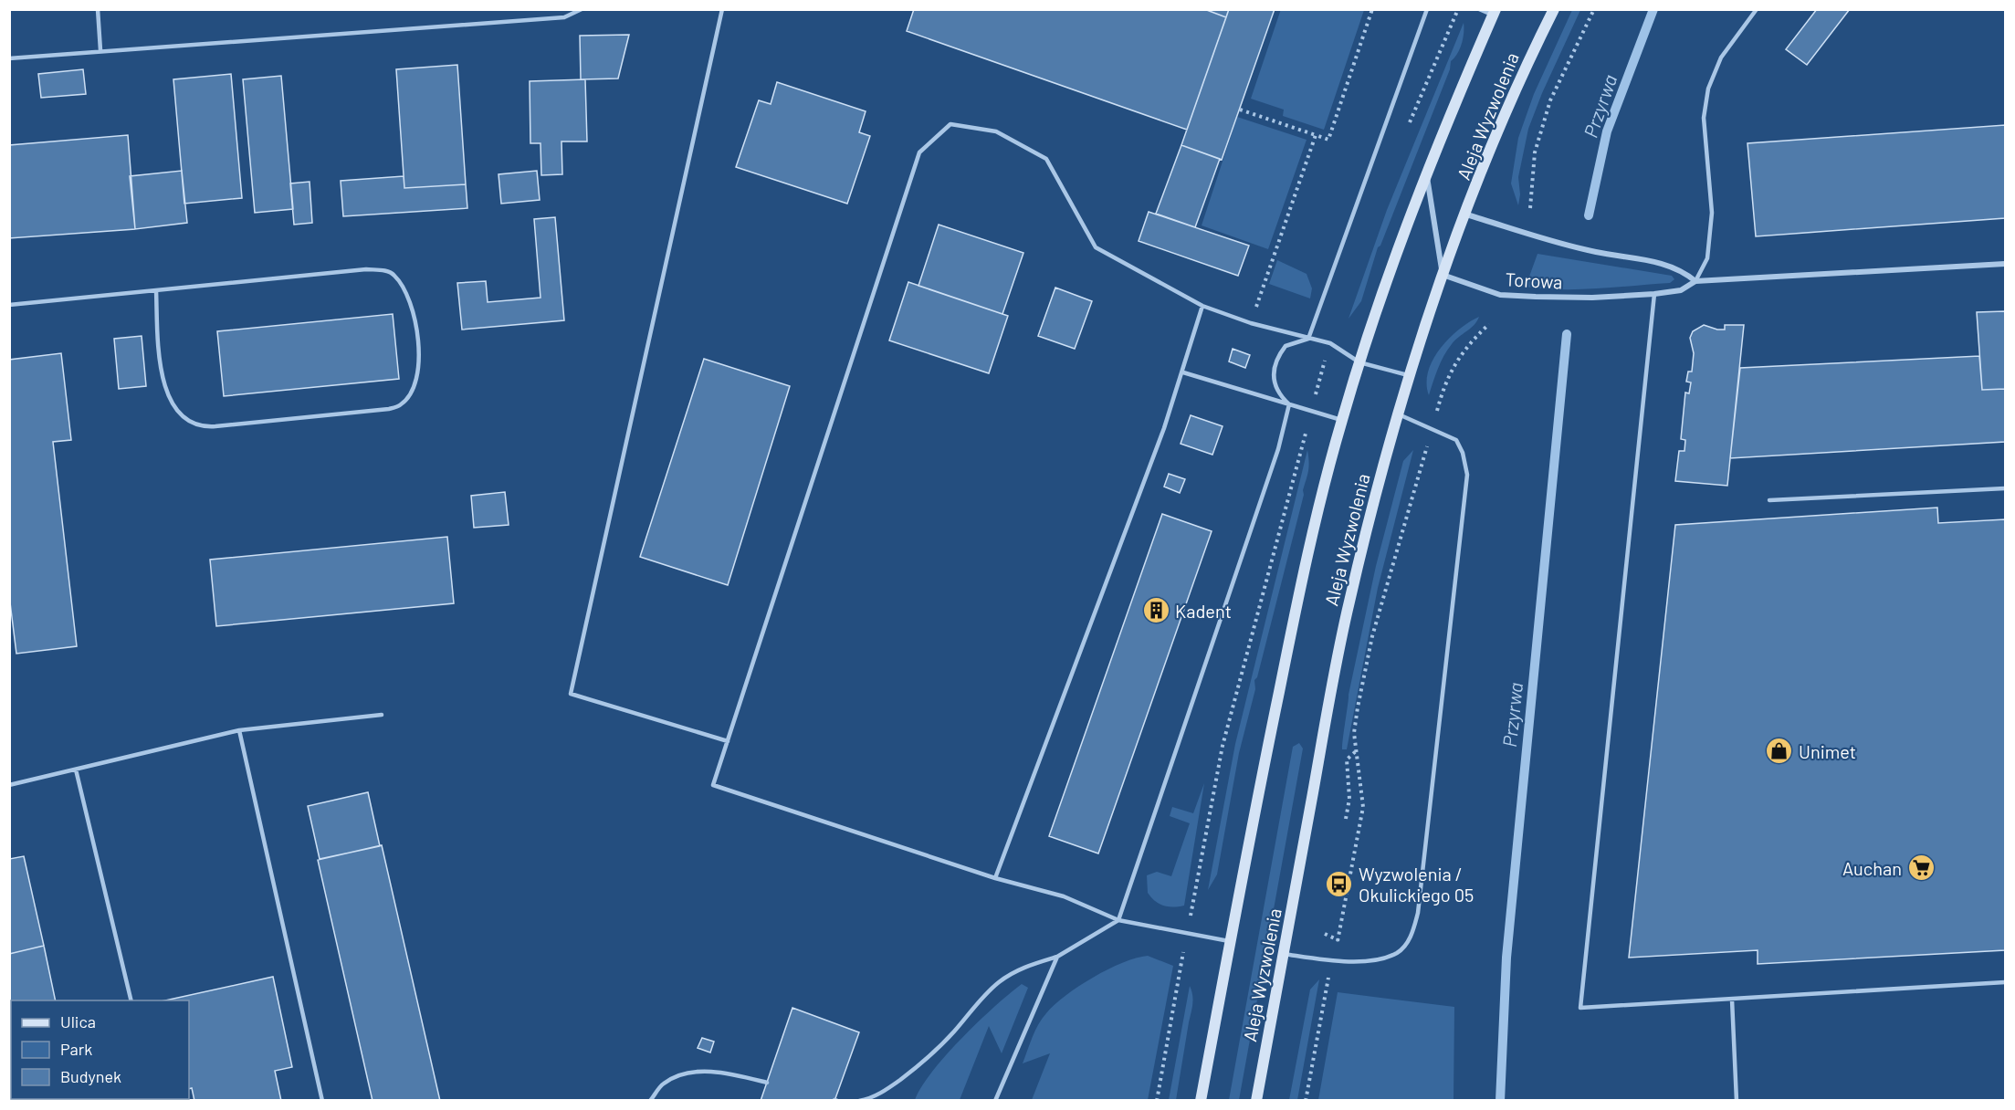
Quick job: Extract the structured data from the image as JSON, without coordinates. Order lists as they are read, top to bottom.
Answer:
{
  "streets": {
    "main road": ["Aleja Wyzwolenia"],
    "street": ["Torowa"]
  },
  "crossings": [
    ["Aleja Wyzwolenia", "Torowa"]
  ],
  "water": ["Przyrwa"],
  "places": {
    "building": ["Kadent"],
    "shop": ["Unimet"],
    "supermarket": ["Auchan"],
    "bus stop": ["Wyzwolenia / Okulickiego 05"]
  },
  "legend": ["Ulica", "Park", "Budynek"]
}
